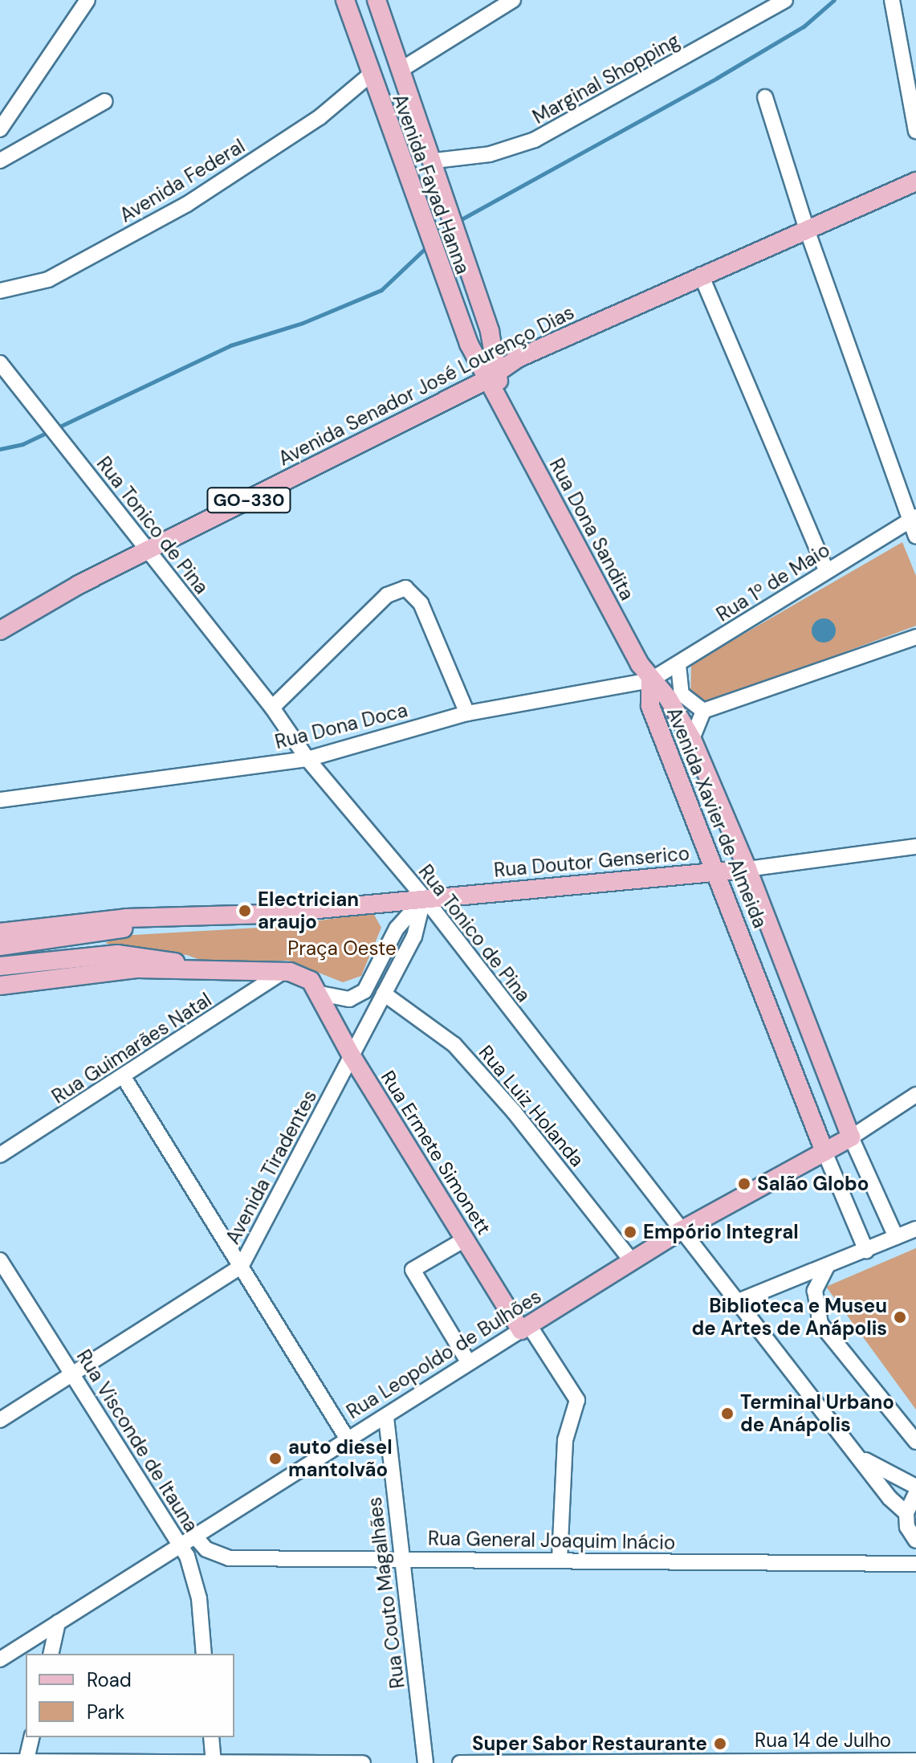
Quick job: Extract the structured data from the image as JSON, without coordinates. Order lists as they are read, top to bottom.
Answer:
{
  "streets": {
    "main road": [
      "Avenida Fayad Hanna",
      "Avenida Senador José Lourenço Dias",
      "GO-330",
      "Rua Dona Sandita",
      "Avenida Xavier de Almeida",
      "Rua Doutor Genserico",
      "Rua Ermete Simonett",
      "Rua Leopoldo de Bulhões"
    ],
    "street": [
      "Marginal Shopping",
      "Avenida Federal",
      "Rua Tonico de Pina",
      "Rua 1º de Maio",
      "Rua Dona Doca",
      "Rua Guimarães Natal",
      "Rua Luiz Holanda",
      "Avenida Tiradentes",
      "Rua Visconde de Itauna",
      "Rua General Joaquim Inácio",
      "Rua Couto Magalhães",
      "Rua 14 de Julho"
    ]
  },
  "crossings": [
    ["Marginal Shopping", "Avenida Fayad Hanna"],
    ["Avenida Federal", "Avenida Fayad Hanna"],
    ["Avenida Fayad Hanna", "Avenida Senador José Lourenço Dias"],
    ["Avenida Fayad Hanna", "Rua Dona Sandita"],
    ["Avenida Senador José Lourenço Dias", "Rua Tonico de Pina"],
    ["Avenida Senador José Lourenço Dias", "Rua Dona Sandita"],
    ["Rua Tonico de Pina", "Rua Dona Doca"],
    ["Rua Tonico de Pina", "Rua Doutor Genserico"],
    ["Rua Tonico de Pina", "Avenida Tiradentes"],
    ["Rua Tonico de Pina", "Rua Leopoldo de Bulhões"],
    ["Rua Dona Sandita", "Rua 1º de Maio"],
    ["Rua Dona Sandita", "Rua Dona Doca"],
    ["Rua Dona Sandita", "Avenida Xavier de Almeida"],
    ["Rua 1º de Maio", "Rua Dona Doca"],
    ["Rua 1º de Maio", "Avenida Xavier de Almeida"],
    ["Rua Dona Doca", "Avenida Xavier de Almeida"],
    ["Avenida Xavier de Almeida", "Rua Doutor Genserico"],
    ["Avenida Xavier de Almeida", "Rua Leopoldo de Bulhões"],
    ["Rua Doutor Genserico", "Avenida Tiradentes"],
    ["Rua Luiz Holanda", "Avenida Tiradentes"],
    ["Rua Luiz Holanda", "Rua Leopoldo de Bulhões"],
    ["Rua Ermete Simonett", "Avenida Tiradentes"],
    ["Rua Ermete Simonett", "Rua Leopoldo de Bulhões"],
    ["Rua Ermete Simonett", "Rua General Joaquim Inácio"],
    ["Avenida Tiradentes", "Rua Visconde de Itauna"],
    ["Rua Leopoldo de Bulhões", "Rua Visconde de Itauna"],
    ["Rua Leopoldo de Bulhões", "Rua General Joaquim Inácio"],
    ["Rua Leopoldo de Bulhões", "Rua Couto Magalhães"],
    ["Rua General Joaquim Inácio", "Rua Couto Magalhães"]
  ],
  "parks": ["Praça Oeste"],
  "places": [
    "Electrician araujo",
    "Salão Globo",
    "Empório Integral",
    "Biblioteca e Museu de Artes de Anápolis",
    "Terminal Urbano de Anápolis",
    "auto diesel mantolvão",
    "Super Sabor Restaurante"
  ],
  "legend": ["Road", "Park"]
}
